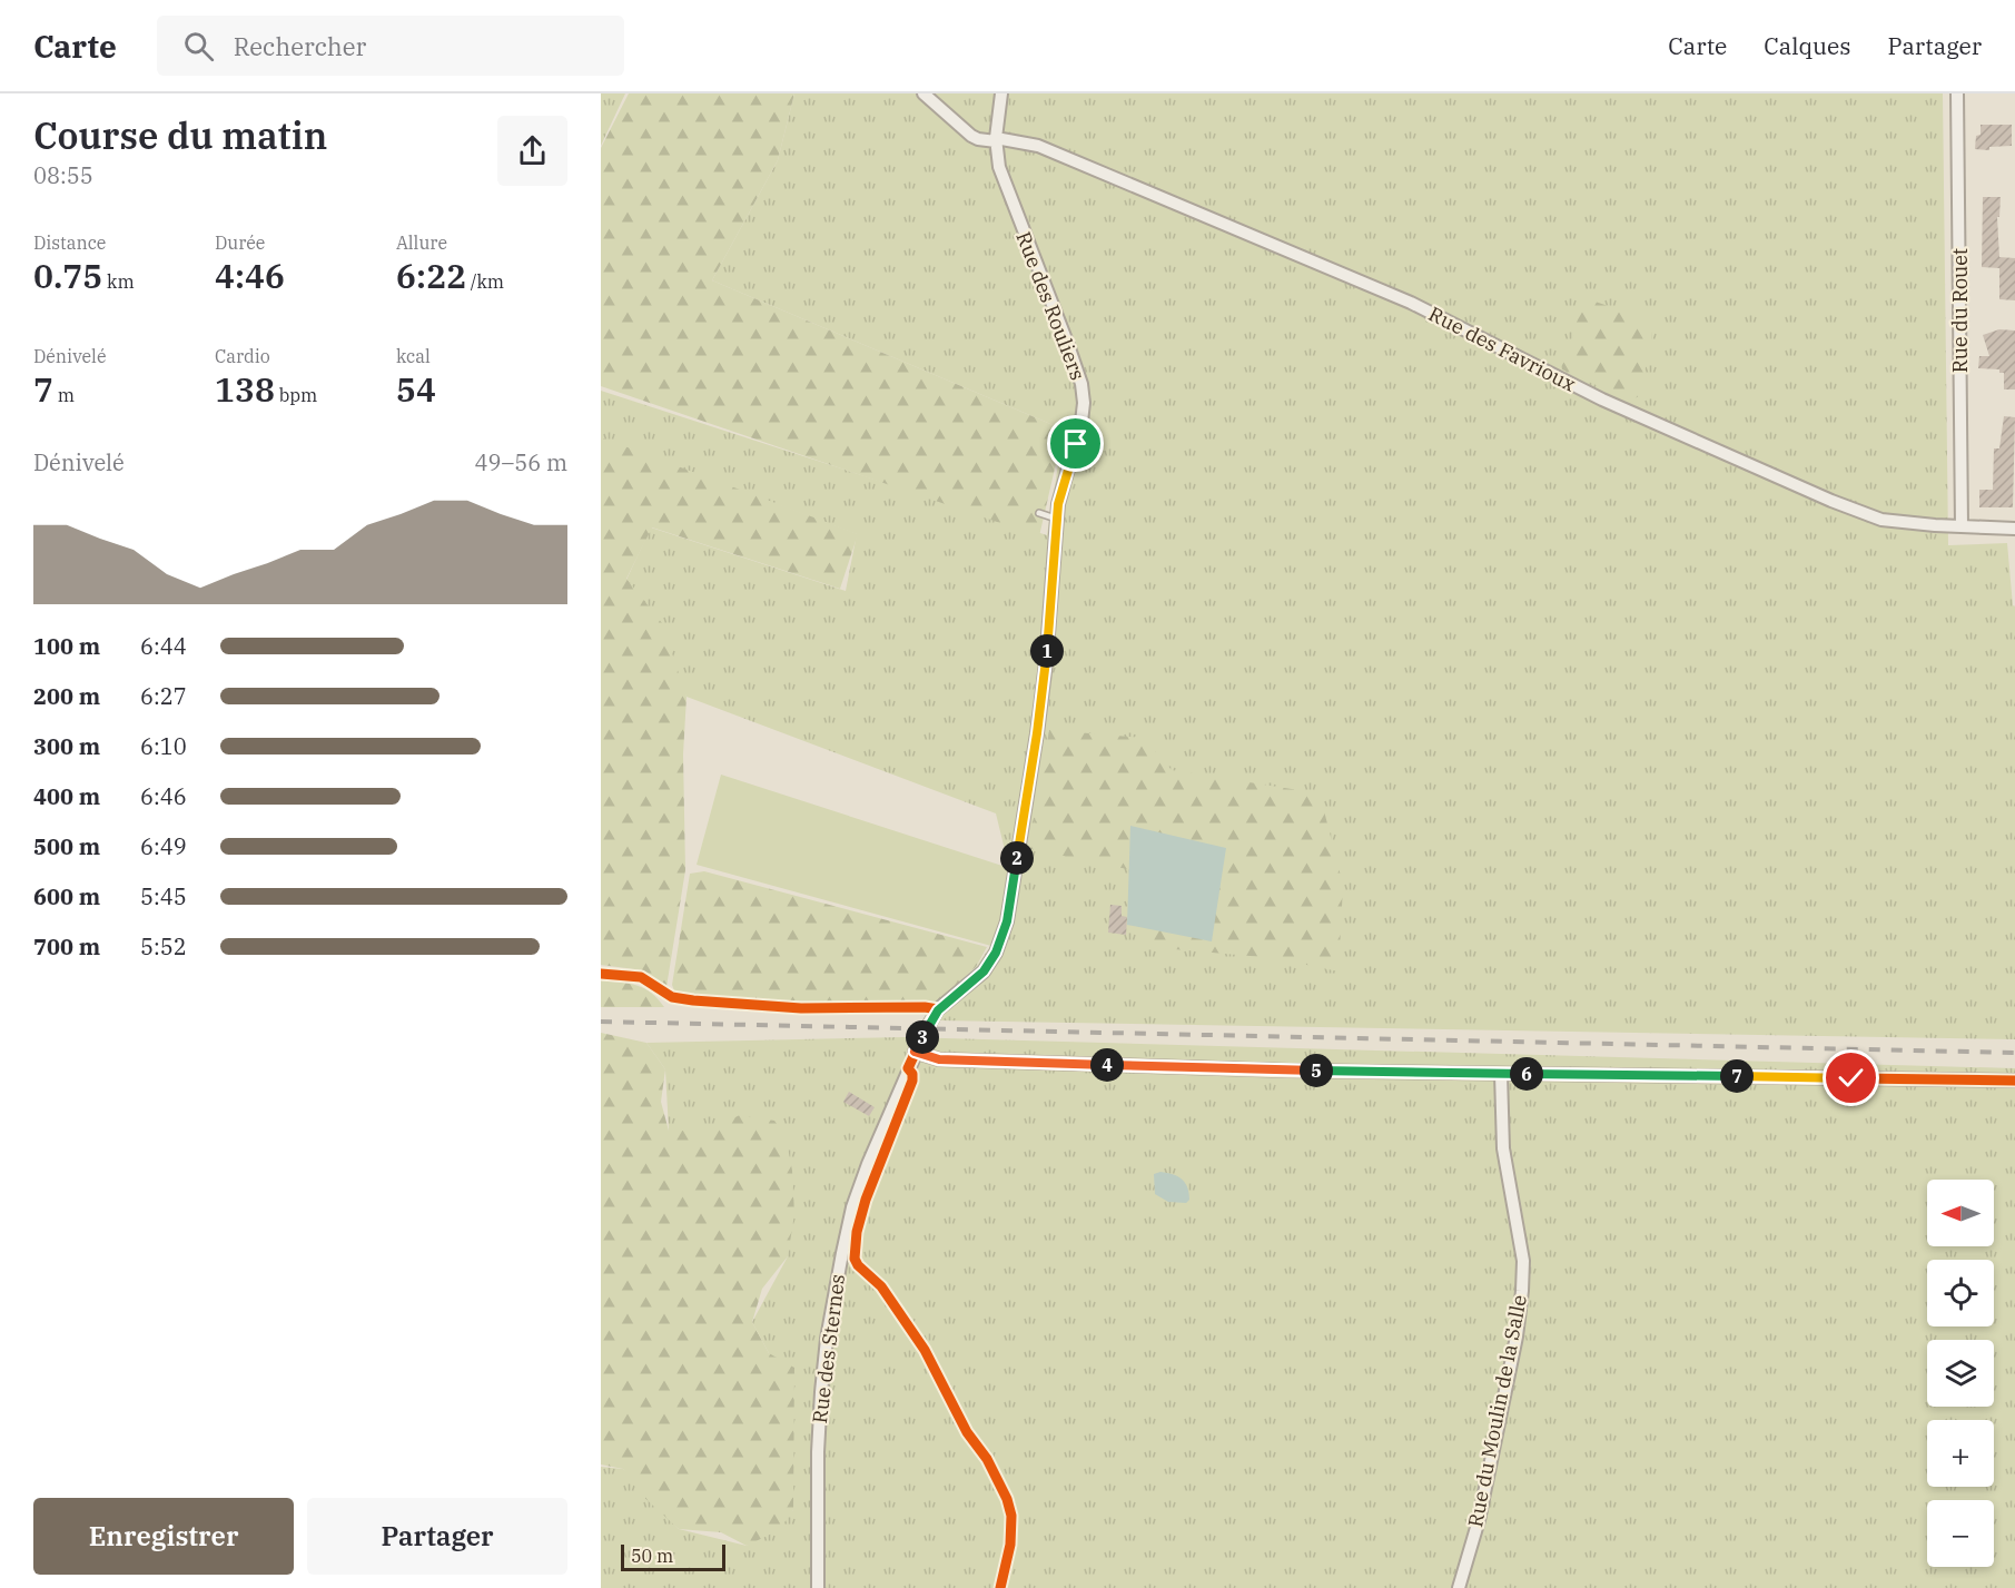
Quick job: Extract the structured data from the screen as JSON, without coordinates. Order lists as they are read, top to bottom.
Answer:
{
  "streets": {
    "street": [
      "Rue des Rouliers",
      "Rue du Rouet",
      "Rue des Favrioux",
      "Rue des Sternes",
      "Rue du Moulin de la Salle"
    ]
  },
  "crossings": [
    ["Rue des Rouliers", "Rue des Favrioux"],
    ["Rue des Rouliers", "Rue des Sternes"],
    ["Rue du Rouet", "Rue des Favrioux"]
  ],
  "scale_bar": "50 m",
  "north": "left",
  "page": {
    "header": "Carte",
    "search": "Rechercher",
    "nav": ["Carte", "Calques", "Partager"],
    "heading": ["Course du matin", "08:55"],
    "stats": [
      ["Distance", "0.75 km"],
      ["Durée", "4:46"],
      ["Allure", "6:22 /km"],
      ["Dénivelé", "7 m"],
      ["Cardio", "138 bpm"],
      ["kcal", "54"]
    ],
    "chart": ["Dénivelé", "49–56 m"],
    "list": [
      {
        "name": "100 m",
        "note": "6:44"
      },
      {
        "name": "200 m",
        "note": "6:27"
      },
      {
        "name": "300 m",
        "note": "6:10"
      },
      {
        "name": "400 m",
        "note": "6:46"
      },
      {
        "name": "500 m",
        "note": "6:49"
      },
      {
        "name": "600 m",
        "note": "5:45"
      },
      {
        "name": "700 m",
        "note": "5:52"
      }
    ],
    "pins": [
      "1",
      "2",
      "3",
      "4",
      "5",
      "6",
      "7"
    ],
    "map_buttons": ["+", "−"],
    "buttons": ["Enregistrer", "Partager"],
    "scale": "50 m"
  }
}
